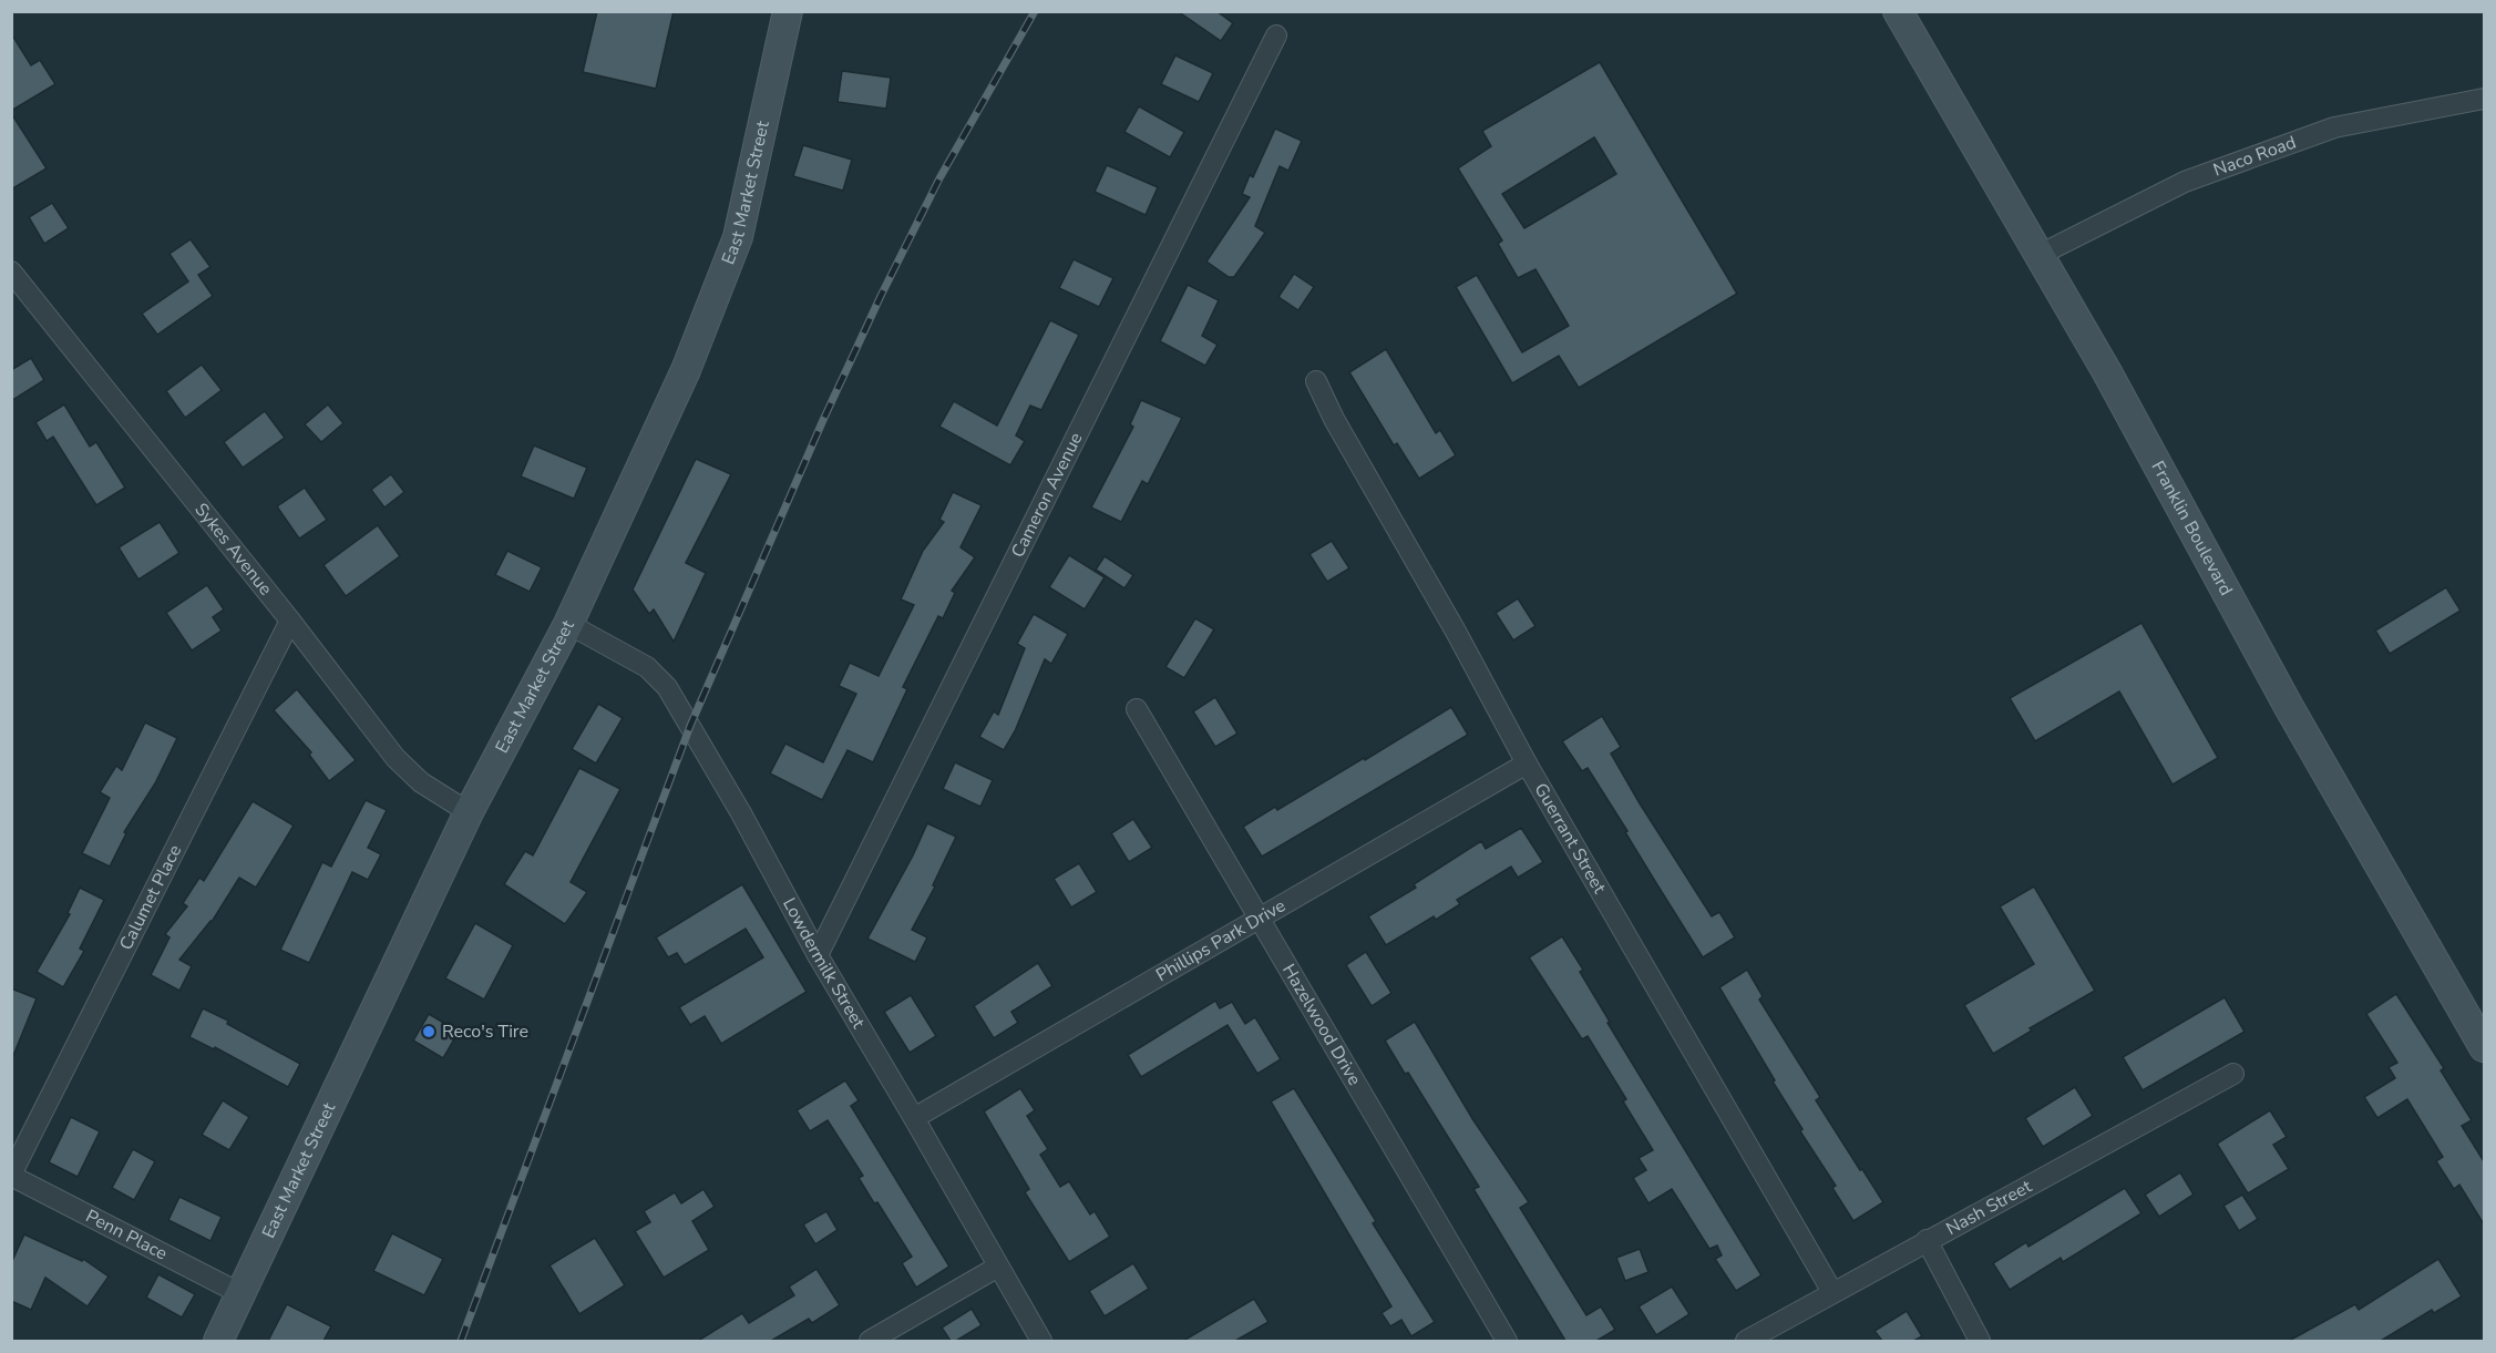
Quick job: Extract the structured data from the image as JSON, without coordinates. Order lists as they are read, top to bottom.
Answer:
{
  "streets": {
    "main road": ["East Market Street", "Franklin Boulevard"],
    "street": [
      "Naco Road",
      "Cameron Avenue",
      "Sykes Avenue",
      "Guerrant Street",
      "Calumet Place",
      "Phillips Park Drive",
      "Lowdermilk Street",
      "Hazelwood Drive",
      "Nash Street",
      "Penn Place"
    ]
  },
  "crossings": [
    ["Naco Road", "Franklin Boulevard"],
    ["East Market Street", "Sykes Avenue"],
    ["East Market Street", "Lowdermilk Street"],
    ["East Market Street", "Penn Place"],
    ["Cameron Avenue", "Lowdermilk Street"],
    ["Sykes Avenue", "Calumet Place"],
    ["Guerrant Street", "Phillips Park Drive"],
    ["Guerrant Street", "Nash Street"],
    ["Calumet Place", "Penn Place"],
    ["Phillips Park Drive", "Lowdermilk Street"],
    ["Phillips Park Drive", "Hazelwood Drive"]
  ],
  "places": ["Reco's Tire"]
}
